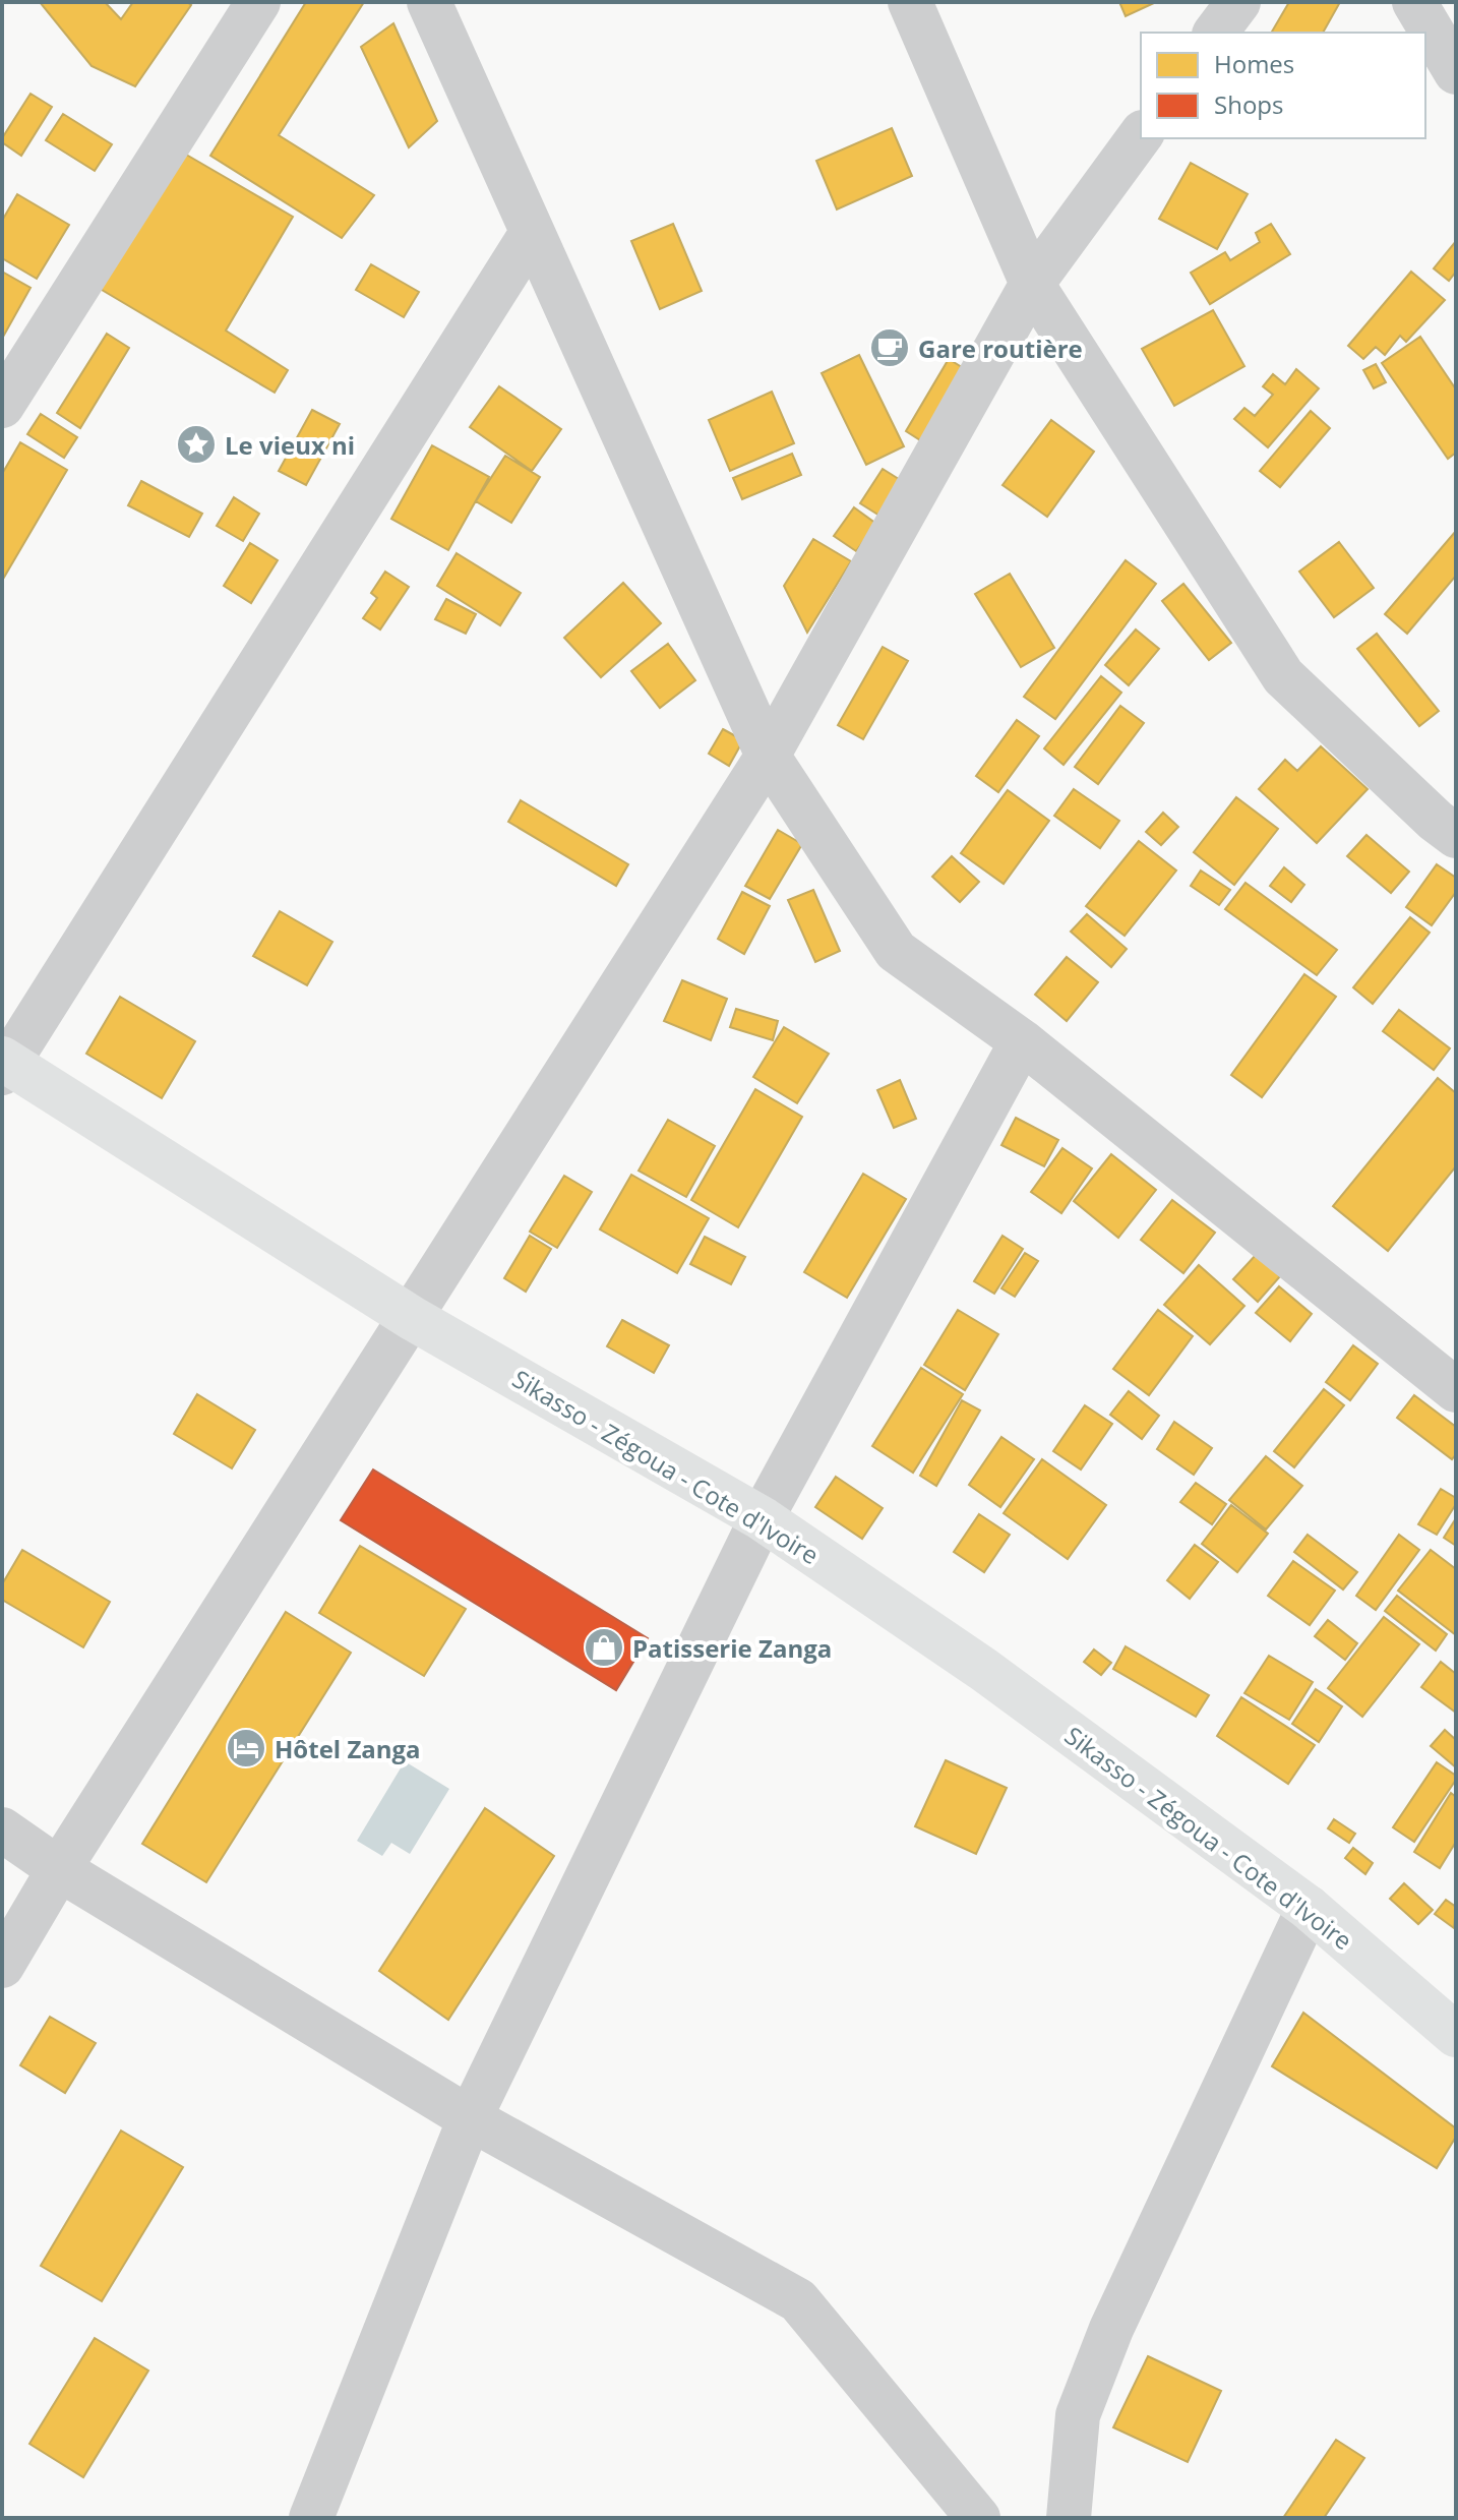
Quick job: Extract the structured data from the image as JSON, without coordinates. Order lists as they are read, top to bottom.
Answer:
{
  "streets": {
    "highway": ["Sikasso - Zégoua - Cote d'Ivoire"]
  },
  "places": {
    "cafe": ["Gare routière"],
    "place": ["Le vieux ni"],
    "shop": ["Patisserie Zanga"],
    "hotel": ["Hôtel Zanga"]
  },
  "legend": ["Homes", "Shops"]
}
